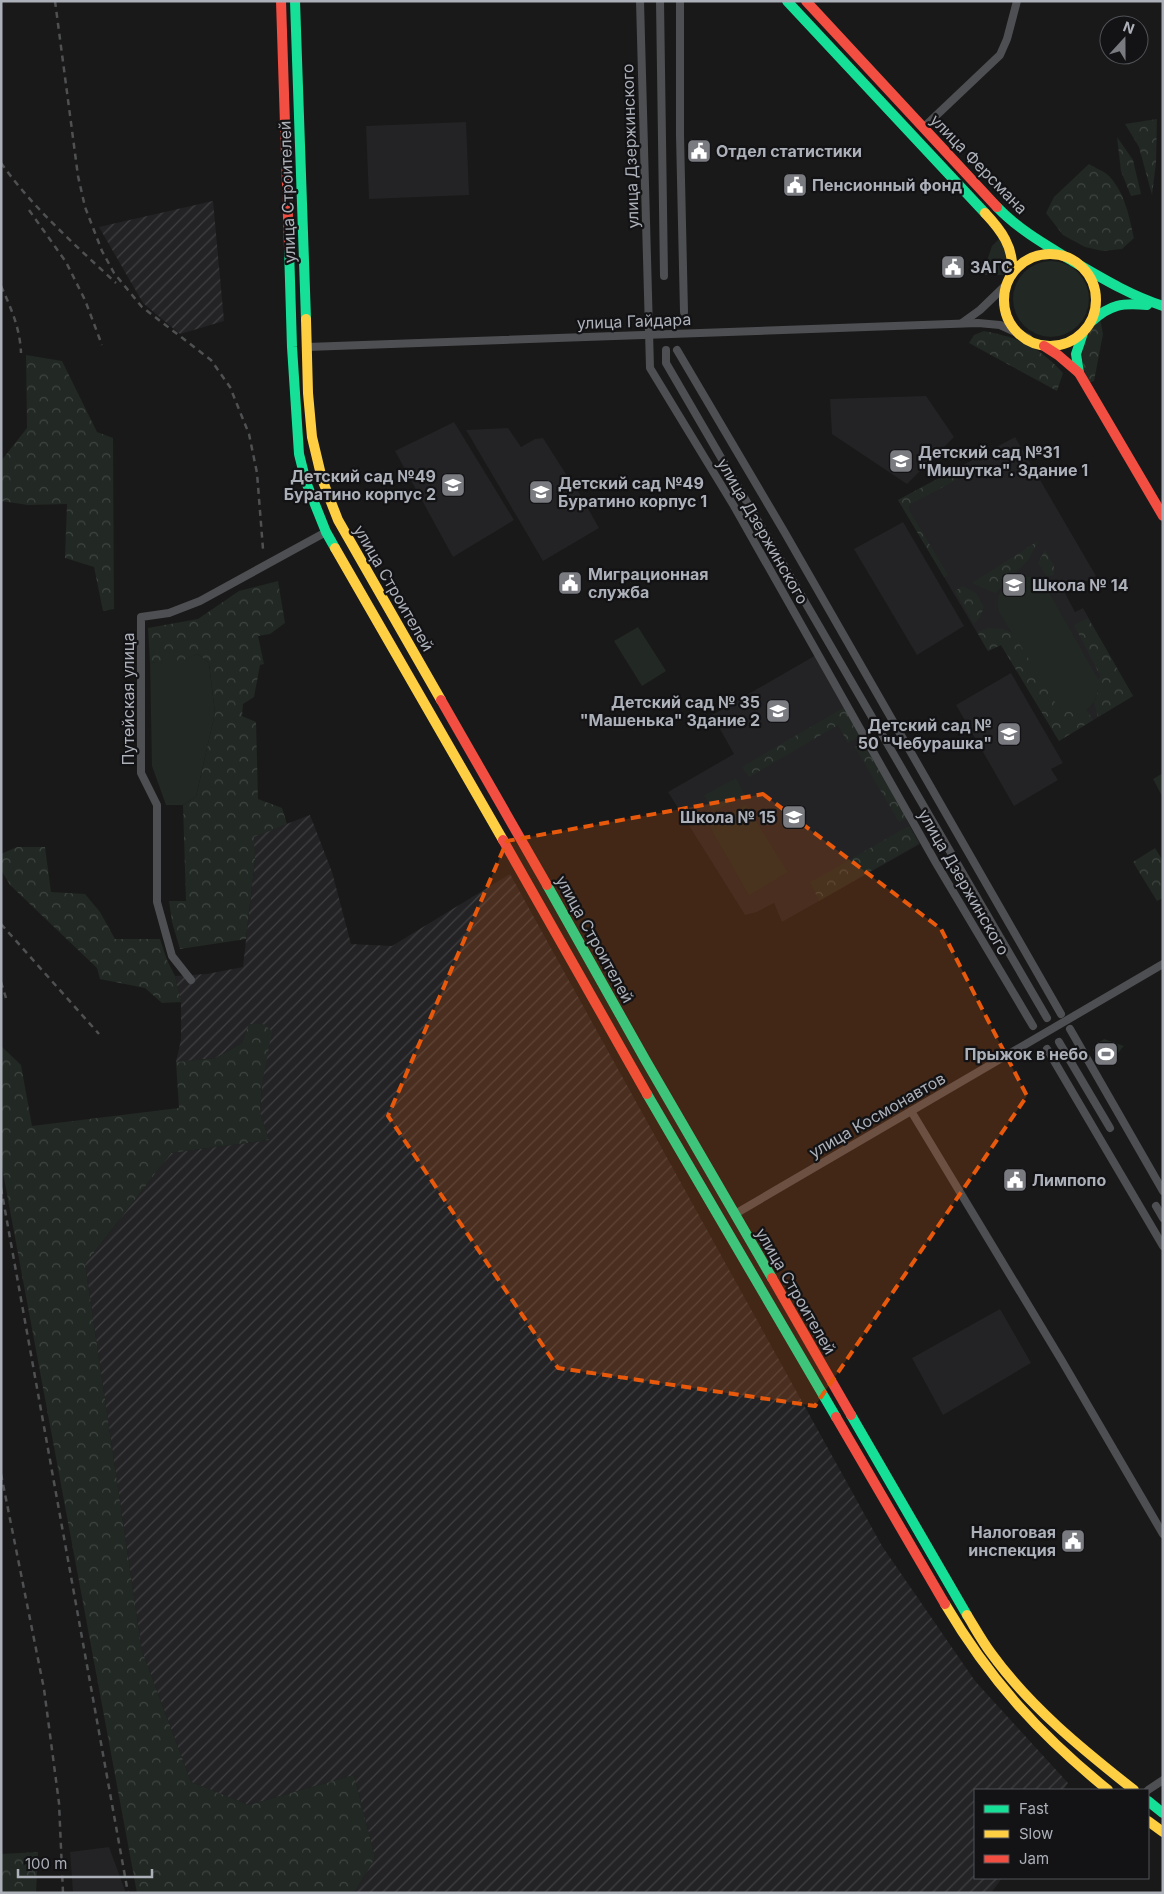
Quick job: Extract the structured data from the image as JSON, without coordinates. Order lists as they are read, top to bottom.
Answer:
{
  "streets": {
    "main road": ["улица Ферсмана", "улица Строителей"],
    "street": [
      "улица Дзержинского",
      "улица Гайдара",
      "Путейская улица",
      "улица Космонавтов"
    ]
  },
  "crossings": [
    ["улица Дзержинского", "улица Гайдара"],
    ["улица Ферсмана", "улица Гайдара"],
    ["улица Строителей", "улица Гайдара"],
    ["улица Строителей", "Путейская улица"],
    ["улица Строителей", "улица Космонавтов"]
  ],
  "places": {
    "public building": [
      "Отдел статистики",
      "Пенсионный фонд",
      "ЗАГС",
      "Миграционная служба",
      "Лимпопо",
      "Налоговая инспекция"
    ],
    "school or university": [
      "Детский сад №31 \"Мишутка\". Здание 1",
      "Детский сад №49 Буратино корпус 2",
      "Детский сад №49 Буратино корпус 1",
      "Школа № 14",
      "Детский сад № 35 \"Машенька\" Здание 2",
      "Детский сад № 50 \"Чебурашка\"",
      "Школа № 15"
    ],
    "sports": ["Прыжок в небо"]
  },
  "legend": ["Fast", "Slow", "Jam"],
  "scale_bar": "100 m",
  "north": "top"
}
